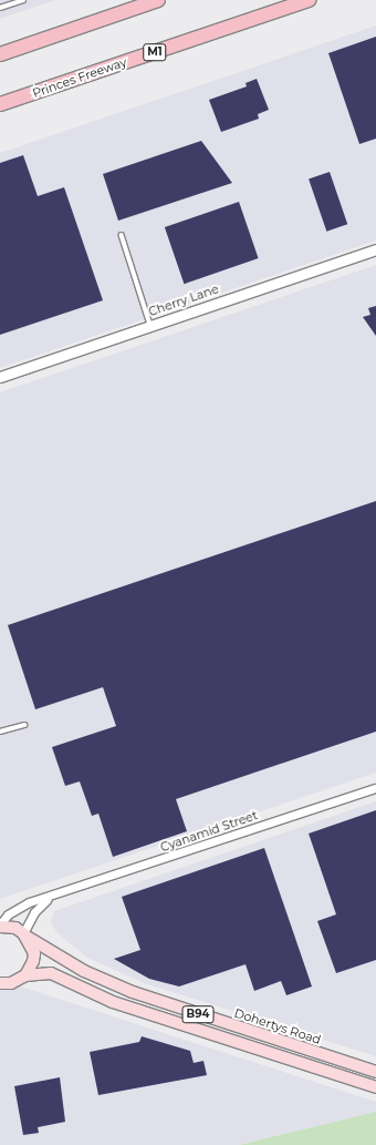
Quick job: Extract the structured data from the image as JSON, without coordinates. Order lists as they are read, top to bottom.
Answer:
{
  "streets": {
    "highway": ["M1", "Princes Freeway"],
    "main road": ["B94", "Dohertys Road"],
    "street": ["Cherry Lane", "Cyanamid Street"]
  },
  "crossings": [
    ["Cyanamid Street", "B94"],
    ["Cyanamid Street", "Dohertys Road"],
    ["B94", "Dohertys Road"]
  ]
}
